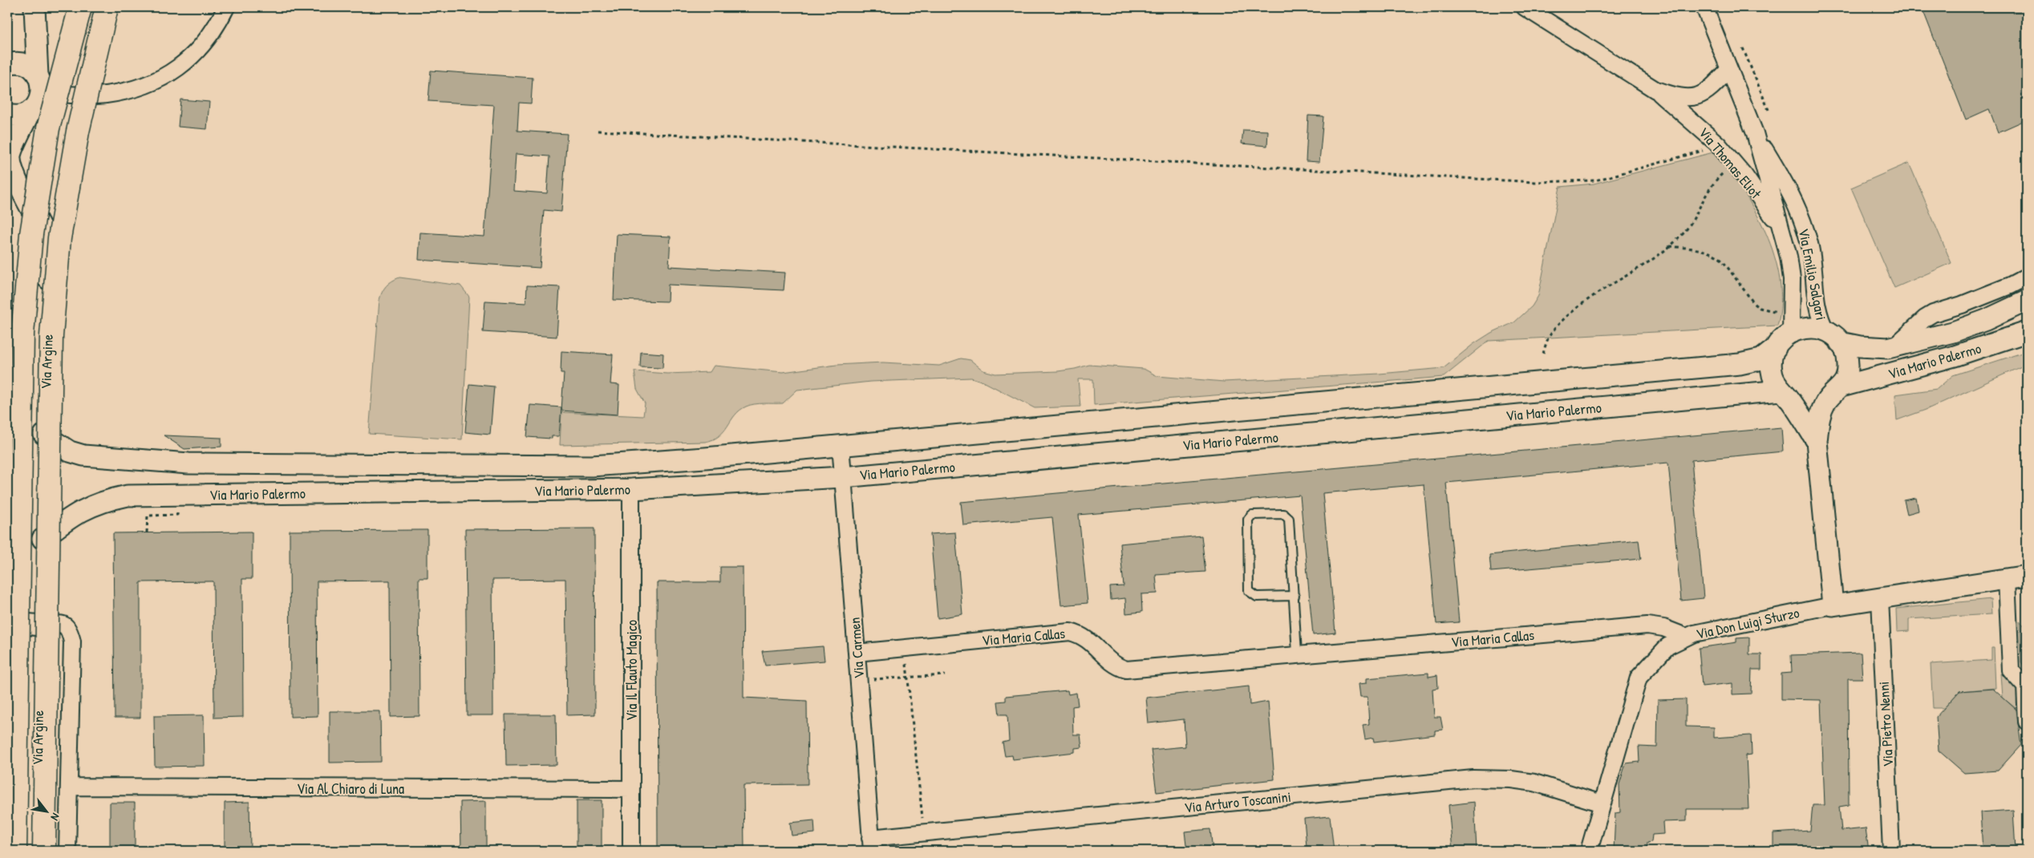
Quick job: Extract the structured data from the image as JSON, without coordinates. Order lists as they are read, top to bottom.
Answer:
{
  "streets": {
    "street": [
      "Via Thomas Eliot",
      "Via Emilio Salgari",
      "Via Mario Palermo",
      "Via Argine",
      "Via Don Luigi Sturzo",
      "Via Maria Callas",
      "Via Carmen",
      "Via Il Flauto Magico",
      "Via Pietro Nenni",
      "Via Al Chiaro di Luna",
      "Via Arturo Toscanini"
    ]
  },
  "crossings": [
    ["Via Thomas Eliot", "Via Emilio Salgari"],
    ["Via Emilio Salgari", "Via Mario Palermo"],
    ["Via Mario Palermo", "Via Argine"],
    ["Via Mario Palermo", "Via Carmen"],
    ["Via Mario Palermo", "Via Il Flauto Magico"],
    ["Via Don Luigi Sturzo", "Via Maria Callas"],
    ["Via Don Luigi Sturzo", "Via Pietro Nenni"],
    ["Via Don Luigi Sturzo", "Via Arturo Toscanini"],
    ["Via Maria Callas", "Via Carmen"],
    ["Via Carmen", "Via Arturo Toscanini"],
    ["Via Il Flauto Magico", "Via Al Chiaro di Luna"]
  ],
  "north": "bottom right"
}
